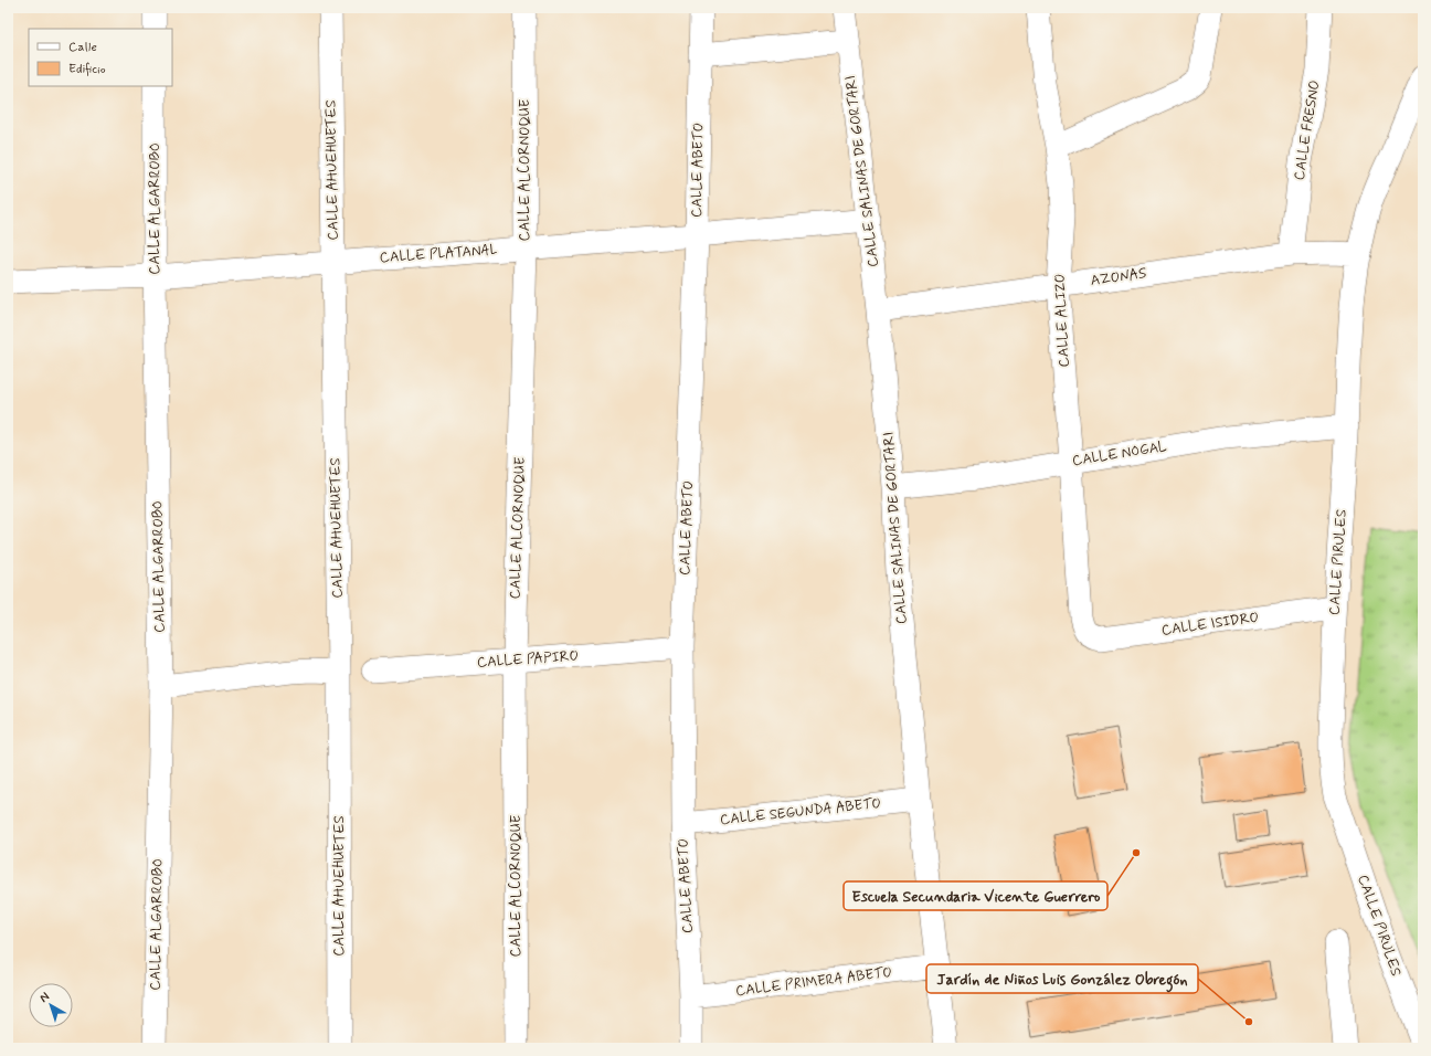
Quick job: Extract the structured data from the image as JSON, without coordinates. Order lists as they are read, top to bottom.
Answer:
{
  "streets": {
    "street": [
      "CALLE FRESNO",
      "CALLE AHUEHUETES",
      "CALLE ALCORNOQUE",
      "CALLE ABETO",
      "CALLE SALINAS DE GORTARI",
      "CALLE ALGARROBO",
      "CALLE PLATANAL",
      "AZONAS",
      "CALLE ALIZO",
      "CALLE NOGAL",
      "CALLE PIRULES",
      "CALLE ISIDRO",
      "CALLE PAPIRO",
      "CALLE SEGUNDA ABETO",
      "CALLE PRIMERA ABETO"
    ]
  },
  "crossings": [
    ["CALLE FRESNO", "AZONAS"],
    ["CALLE AHUEHUETES", "CALLE PLATANAL"],
    ["CALLE ALCORNOQUE", "CALLE PLATANAL"],
    ["CALLE ALCORNOQUE", "CALLE PAPIRO"],
    ["CALLE ABETO", "CALLE PLATANAL"],
    ["CALLE ABETO", "CALLE PAPIRO"],
    ["CALLE ABETO", "CALLE SEGUNDA ABETO"],
    ["CALLE ABETO", "CALLE PRIMERA ABETO"],
    ["CALLE SALINAS DE GORTARI", "CALLE PLATANAL"],
    ["CALLE SALINAS DE GORTARI", "AZONAS"],
    ["CALLE SALINAS DE GORTARI", "CALLE NOGAL"],
    ["CALLE SALINAS DE GORTARI", "CALLE SEGUNDA ABETO"],
    ["CALLE SALINAS DE GORTARI", "CALLE PRIMERA ABETO"],
    ["CALLE ALGARROBO", "CALLE PLATANAL"],
    ["AZONAS", "CALLE ALIZO"],
    ["AZONAS", "CALLE PIRULES"],
    ["CALLE ALIZO", "CALLE NOGAL"],
    ["CALLE ALIZO", "CALLE ISIDRO"],
    ["CALLE NOGAL", "CALLE PIRULES"],
    ["CALLE PIRULES", "CALLE ISIDRO"]
  ],
  "places": ["Escuela Secundaria Vicente Guerrero", "Jardín de Niños Luis González Obregón"],
  "legend": ["Calle", "Edificio"],
  "north": "top left"
}
